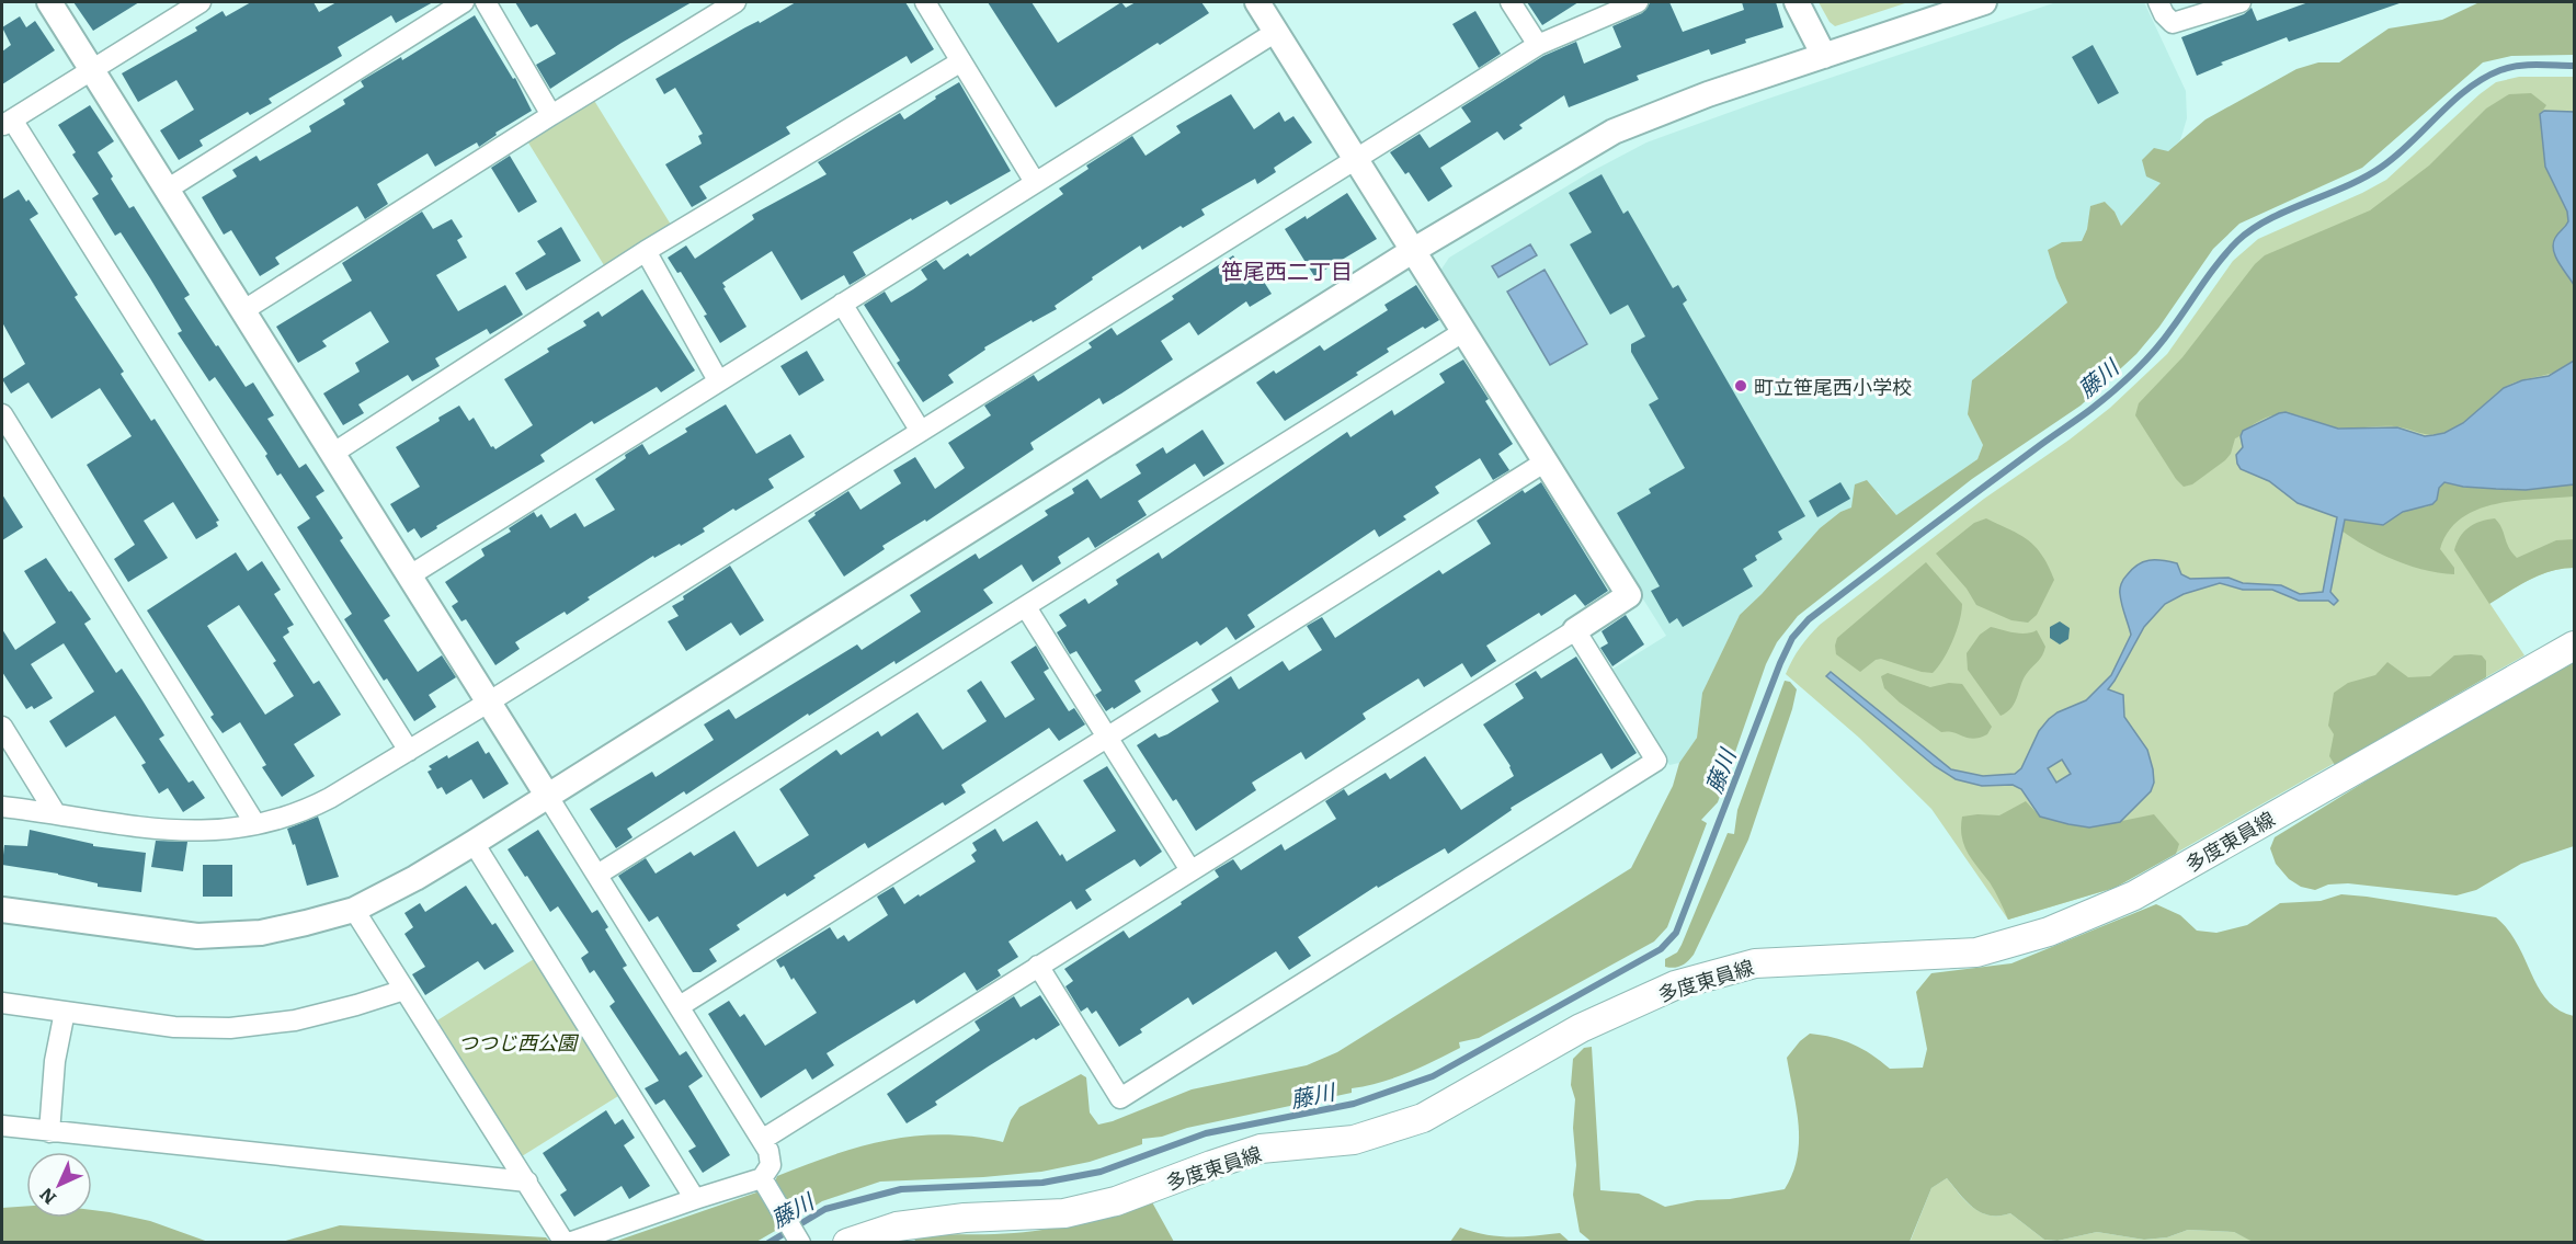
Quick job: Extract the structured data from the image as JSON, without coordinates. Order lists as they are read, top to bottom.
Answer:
{
  "streets": {
    "main road": ["多度東員線"]
  },
  "districts": ["笹尾西二丁目"],
  "water": ["藤川"],
  "parks": ["つつじ西公園"],
  "places": ["町立笹尾西小学校"],
  "north": "bottom left"
}
